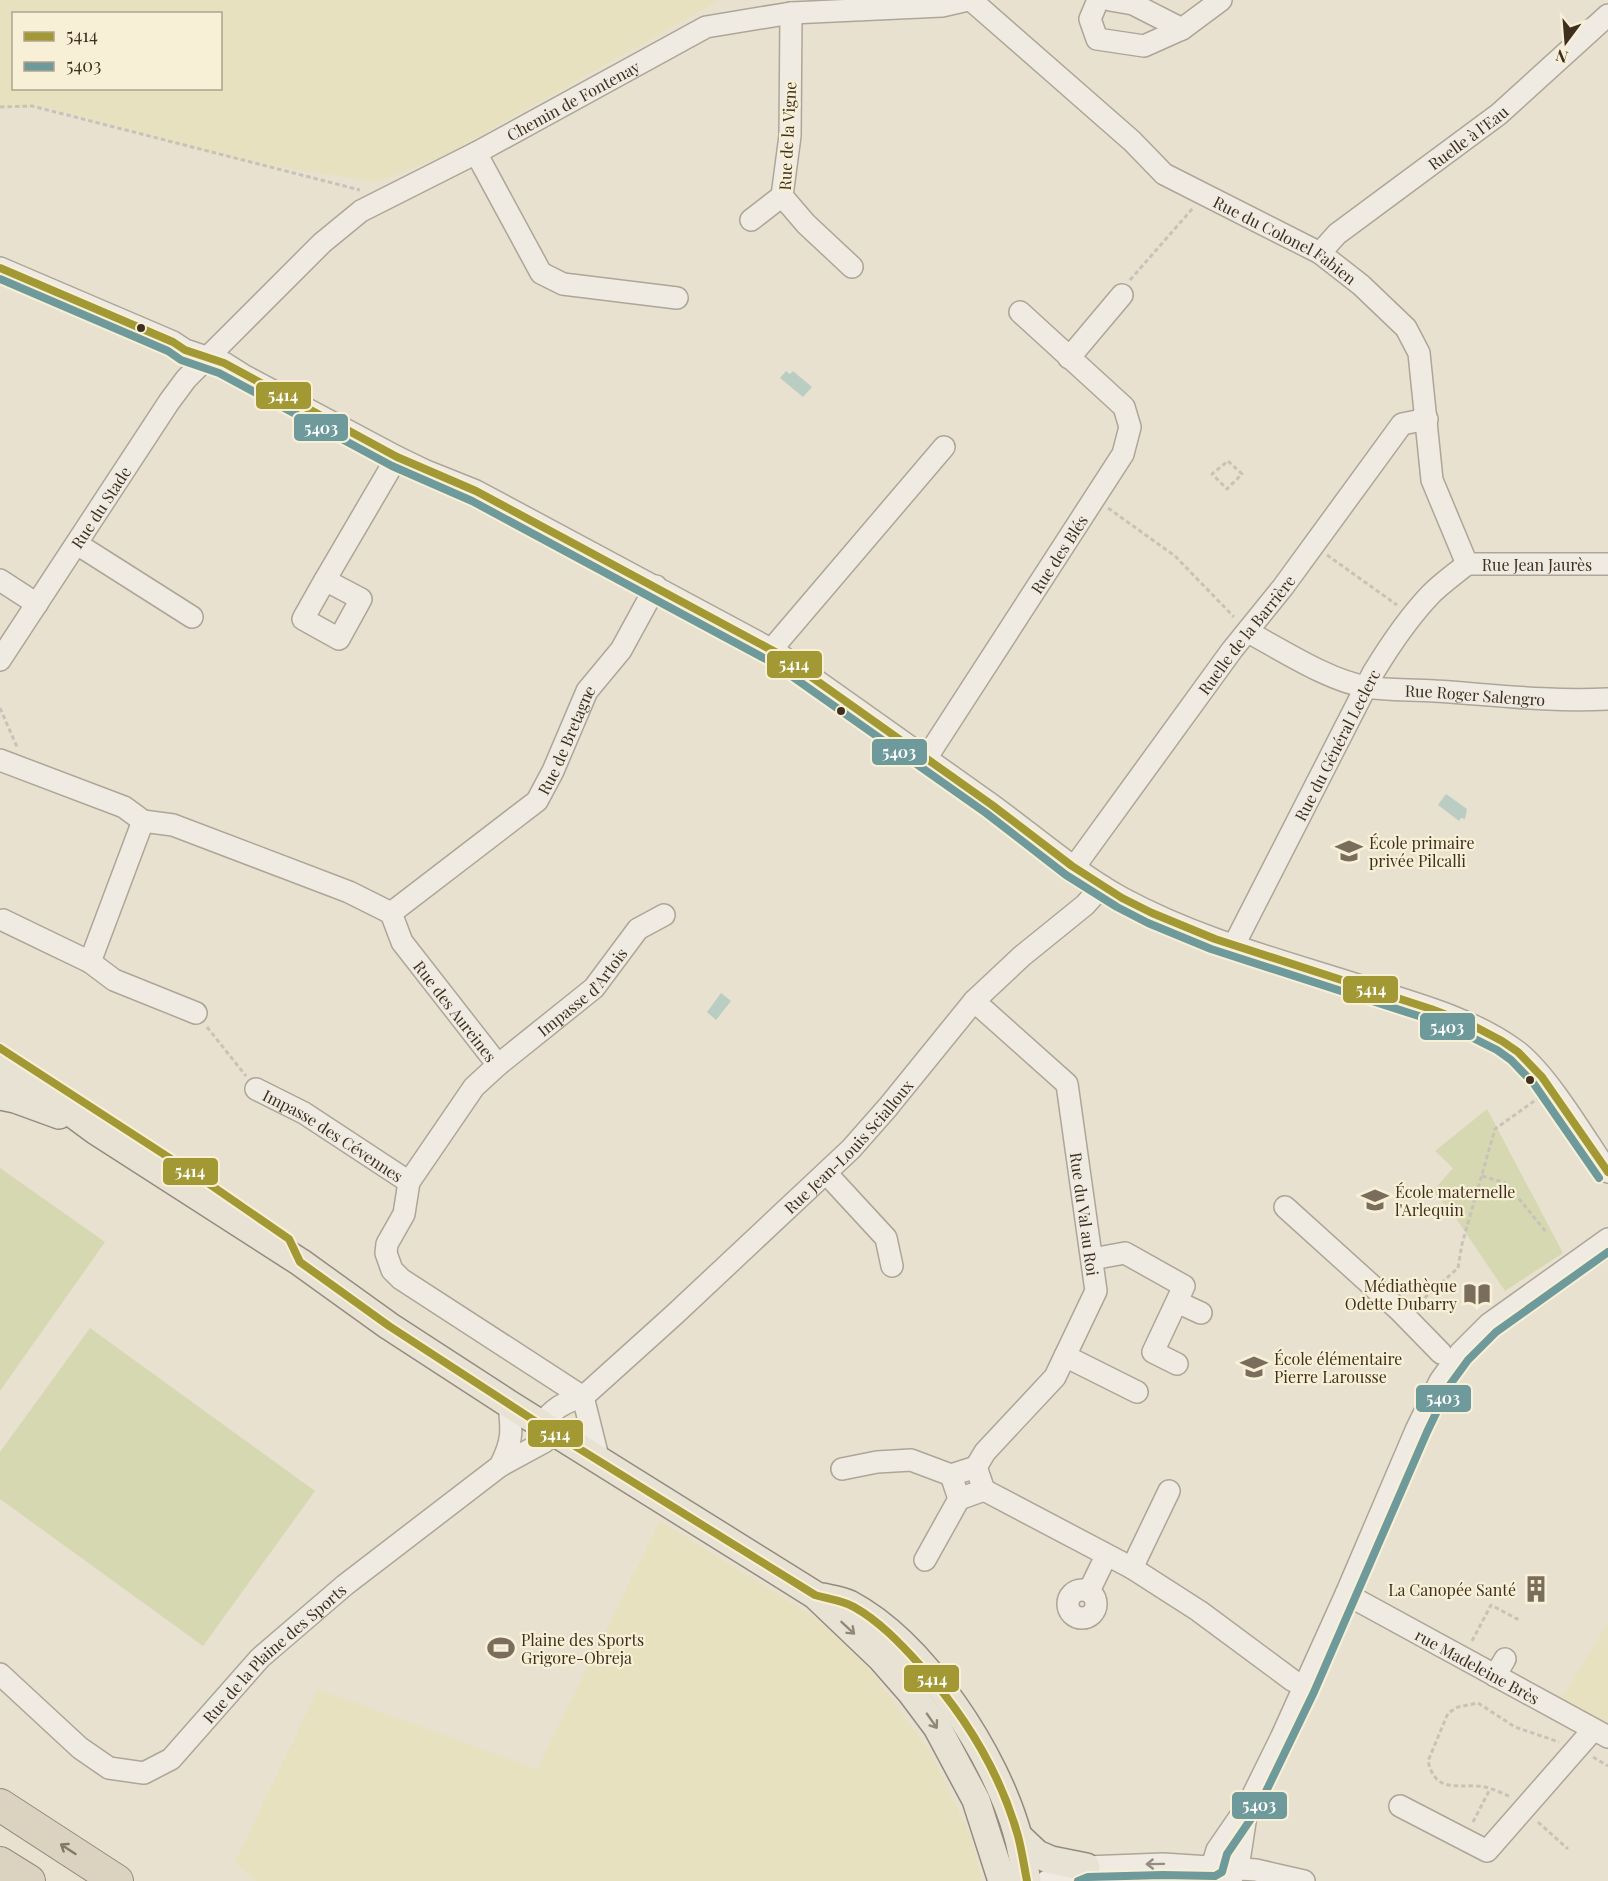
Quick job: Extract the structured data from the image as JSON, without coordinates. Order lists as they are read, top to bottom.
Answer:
{
  "streets": {
    "street": [
      "Chemin de Fontenay",
      "Rue de la Vigne",
      "Ruelle à l'Eau",
      "Rue du Colonel Fabien",
      "Rue du Stade",
      "Rue des Blés",
      "Rue Jean Jaurès",
      "Ruelle de la Barrière",
      "Rue Roger Salengro",
      "Rue de Bretagne",
      "Rue du Général Leclerc",
      "Impasse d'Artois",
      "Rue des Aureines",
      "Impasse des Cévennes",
      "Rue Jean-Louis Scialloux",
      "Rue du Val au Roi",
      "Rue de la Plaine des Sports",
      "rue Madeleine Brès"
    ]
  },
  "crossings": [
    ["Chemin de Fontenay", "Rue de la Vigne"],
    ["Chemin de Fontenay", "Rue du Colonel Fabien"],
    ["Chemin de Fontenay", "Rue du Stade"],
    ["Ruelle à l'Eau", "Rue du Colonel Fabien"],
    ["Rue du Colonel Fabien", "Rue Jean Jaurès"],
    ["Rue du Colonel Fabien", "Ruelle de la Barrière"],
    ["Rue du Colonel Fabien", "Rue du Général Leclerc"],
    ["Rue Jean Jaurès", "Rue du Général Leclerc"],
    ["Ruelle de la Barrière", "Rue Roger Salengro"],
    ["Rue Roger Salengro", "Rue du Général Leclerc"],
    ["Rue de Bretagne", "Rue des Aureines"],
    ["Impasse d'Artois", "Rue des Aureines"],
    ["Rue des Aureines", "Impasse des Cévennes"],
    ["Rue des Aureines", "Rue Jean-Louis Scialloux"],
    ["Rue Jean-Louis Scialloux", "Rue du Val au Roi"]
  ],
  "places": {
    "school or university": ["École primaire privée Pilcalli", "École maternelle l'Arlequin", "École élémentaire Pierre Larousse"],
    "library": ["Médiathèque Odette Dubarry"],
    "building": ["La Canopée Santé"],
    "sports": ["Plaine des Sports Grigore-Obreja"]
  },
  "lines": ["transit line 5414", "transit line 5403"],
  "legend": ["5414", "5403"],
  "north": "bottom"
}
